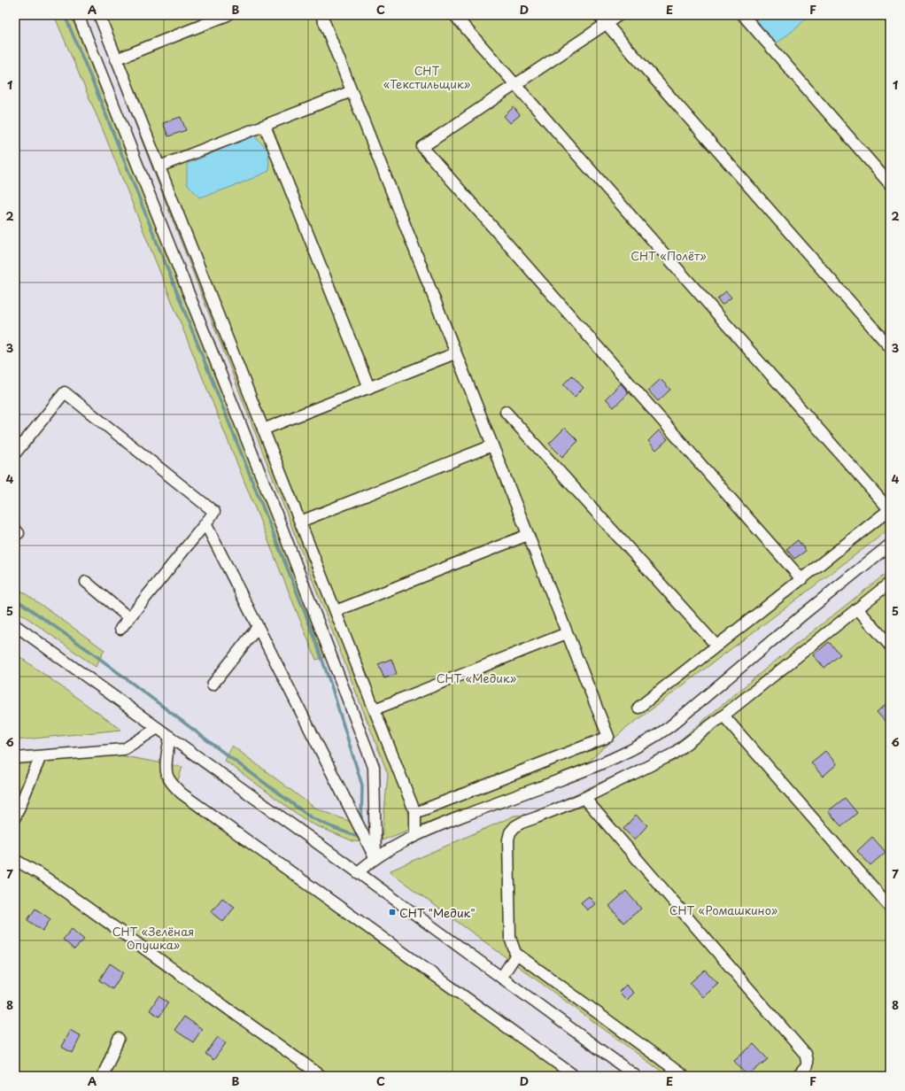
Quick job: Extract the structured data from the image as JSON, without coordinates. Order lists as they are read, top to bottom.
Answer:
{
  "parks": [
    "СНТ «Текстильщик»",
    "СНТ «Полёт»",
    "СНТ «Медик»",
    "СНТ «Ромашкино»",
    "СНТ «Зелёная Опушка»"
  ],
  "places": {
    "transit": ["СНТ \"Медик\""]
  },
  "grid": {
    "columns": [
      "A",
      "B",
      "C",
      "D",
      "E",
      "F"
    ],
    "rows": [
      "1",
      "2",
      "3",
      "4",
      "5",
      "6",
      "7",
      "8"
    ]
  }
}
